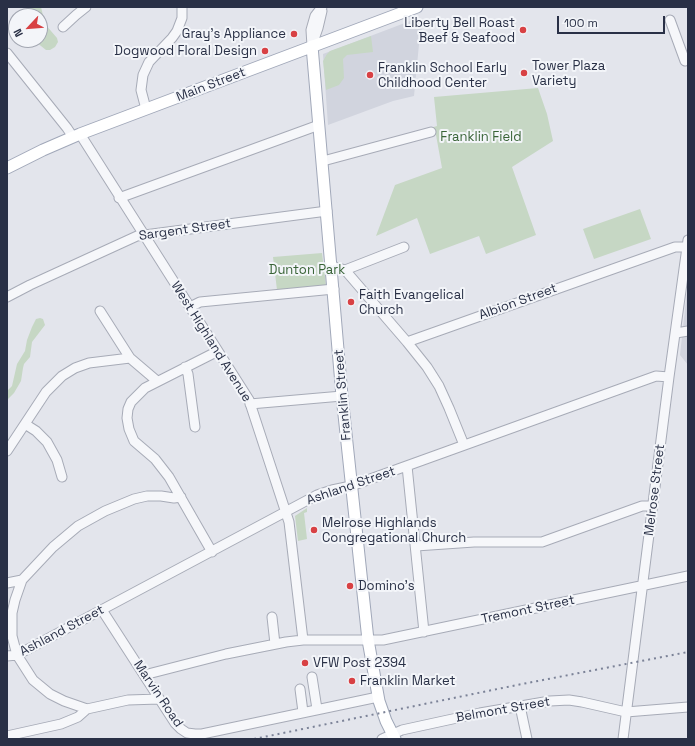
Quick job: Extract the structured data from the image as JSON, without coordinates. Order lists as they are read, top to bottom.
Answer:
{
  "streets": {
    "main road": ["Main Street", "Franklin Street"],
    "street": [
      "Sargent Street",
      "Albion Street",
      "West Highland Avenue",
      "Ashland Street",
      "Melrose Street",
      "Tremont Street",
      "Marvin Road",
      "Belmont Street"
    ]
  },
  "crossings": [
    ["Main Street", "West Highland Avenue"],
    ["Main Street", "Franklin Street"],
    ["Sargent Street", "West Highland Avenue"],
    ["Sargent Street", "Franklin Street"],
    ["Albion Street", "Melrose Street"],
    ["West Highland Avenue", "Ashland Street"],
    ["West Highland Avenue", "Tremont Street"],
    ["Franklin Street", "Ashland Street"],
    ["Franklin Street", "Tremont Street"],
    ["Franklin Street", "Marvin Road"],
    ["Franklin Street", "Belmont Street"],
    ["Ashland Street", "Melrose Street"],
    ["Ashland Street", "Marvin Road"],
    ["Melrose Street", "Tremont Street"],
    ["Melrose Street", "Belmont Street"],
    ["Tremont Street", "Marvin Road"]
  ],
  "parks": ["Franklin Field", "Dunton Park"],
  "places": [
    "Liberty Bell Roast Beef & Seafood",
    "Gray's Appliance",
    "Dogwood Floral Design",
    "Tower Plaza Variety",
    "Franklin School Early Childhood Center",
    "Faith Evangelical Church",
    "Melrose Highlands Congregational Church",
    "Domino's",
    "VFW Post 2394",
    "Franklin Market"
  ],
  "scale_bar": "100 m",
  "north": "bottom left"
}
